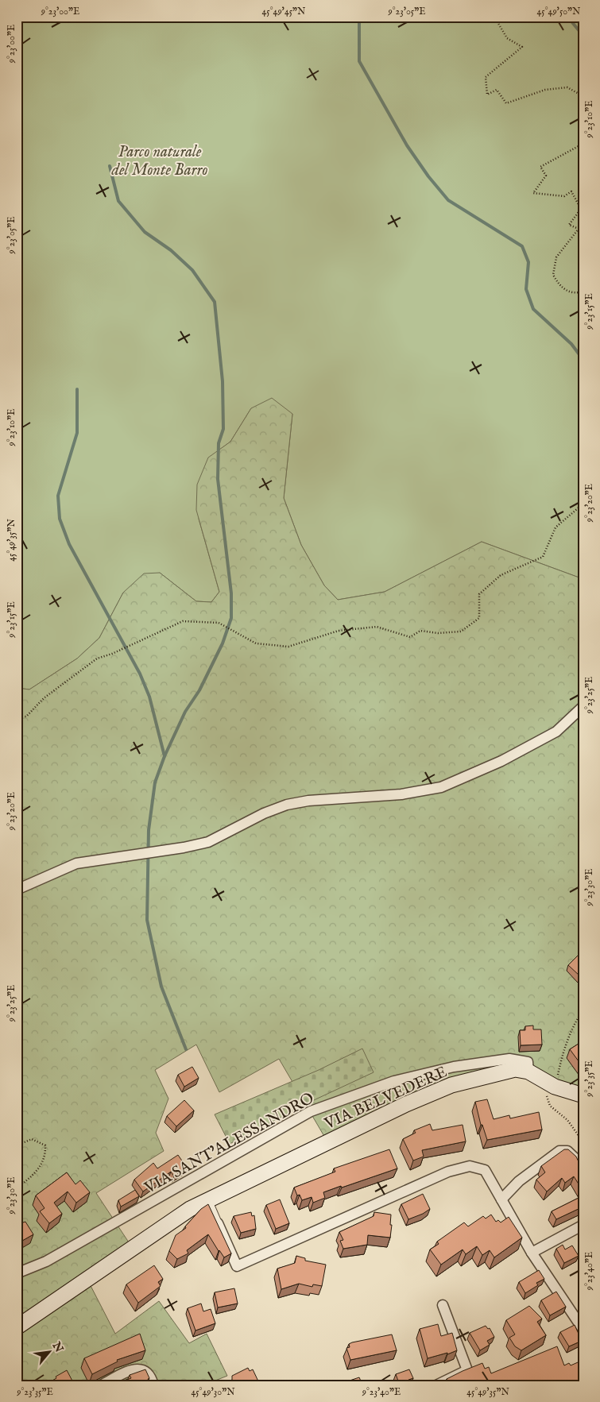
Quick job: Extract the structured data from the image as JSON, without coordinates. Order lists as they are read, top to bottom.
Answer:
{
  "streets": {
    "main road": ["VIA BELVEDERE"],
    "street": ["VIA SANT'ALESSANDRO"]
  },
  "crossings": [
    ["VIA BELVEDERE", "VIA SANT'ALESSANDRO"]
  ],
  "parks": ["Parco naturale del Monte Barro"],
  "north": "top right",
  "coordinates": [
    "9°23'00\"E",
    "45°49'45\"N",
    "9°23'05\"E",
    "45°49'50\"N",
    "9°23'10\"E",
    "9°23'15\"E",
    "9°23'20\"E",
    "45°49'35\"N",
    "9°23'25\"E",
    "9°23'30\"E",
    "9°23'35\"E",
    "9°23'40\"E",
    "45°49'30\"N"
  ]
}
